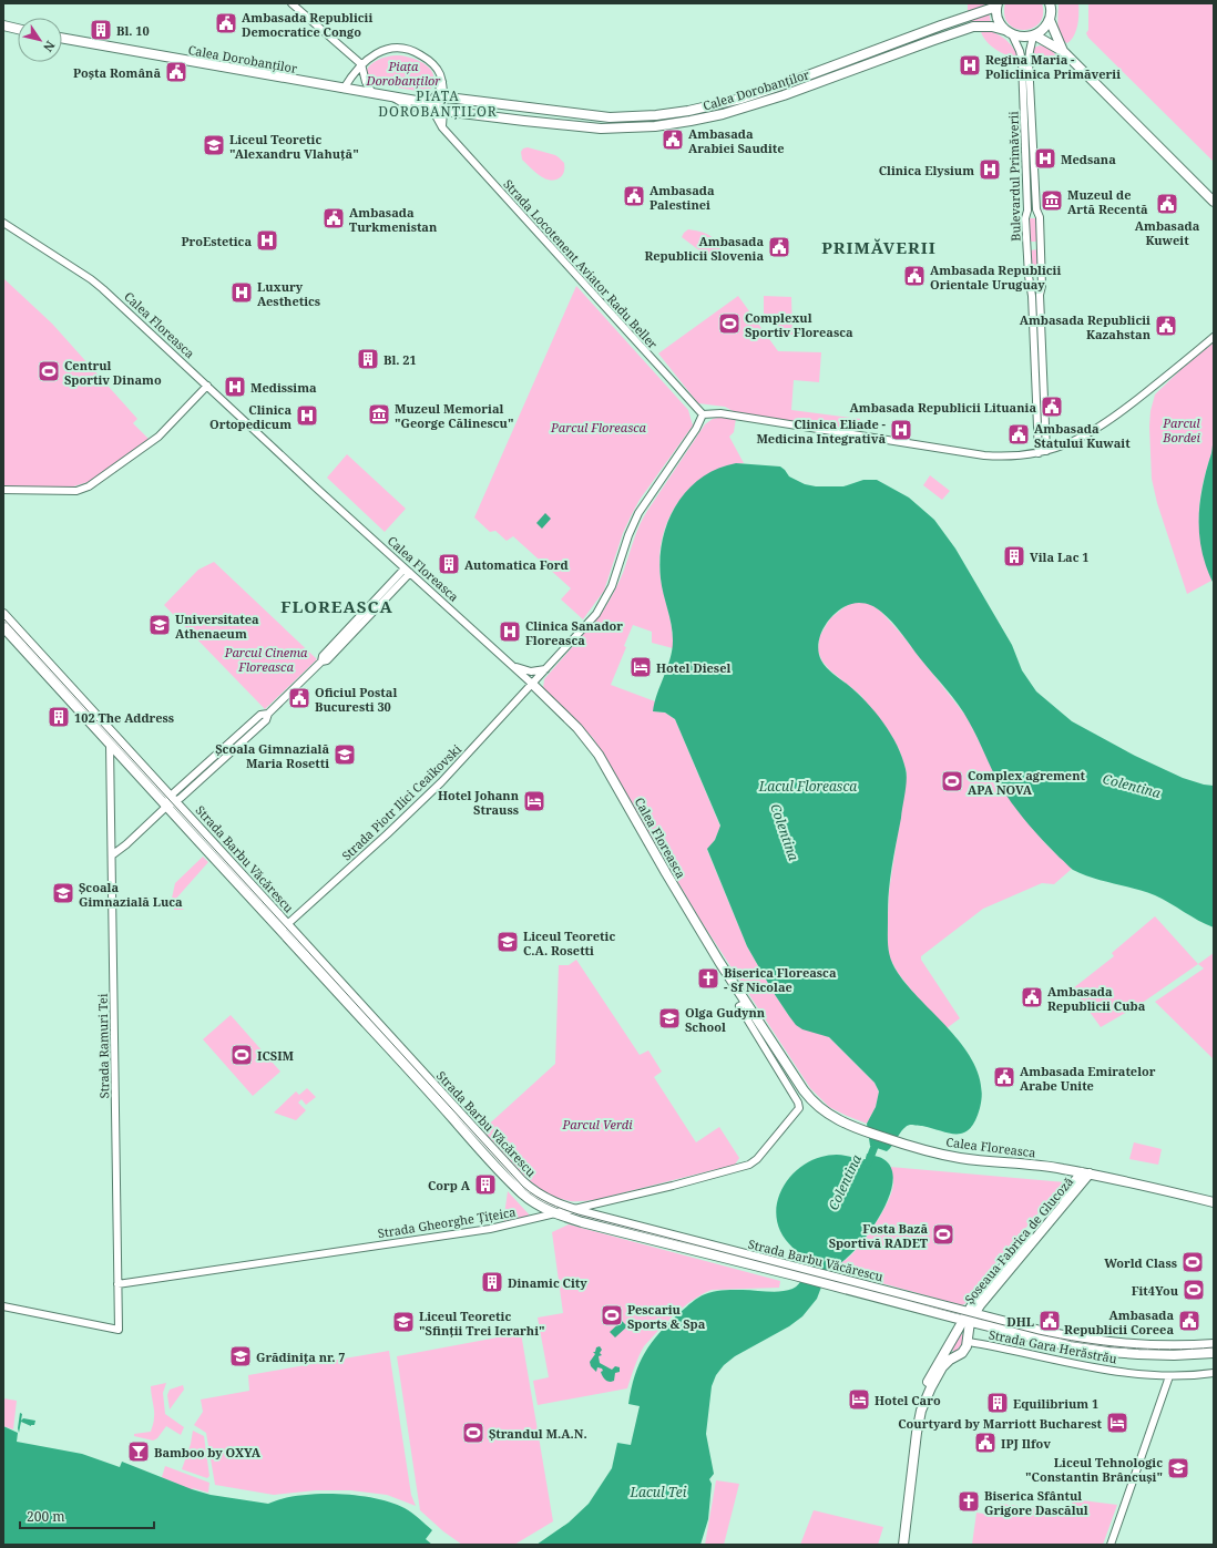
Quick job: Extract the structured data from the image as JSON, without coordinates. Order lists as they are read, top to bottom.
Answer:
{
  "streets": {
    "main road": [
      "Calea Dorobanților",
      "Calea Floreasca",
      "Strada Barbu Văcărescu",
      "Șoseaua Fabrica de Glucoză"
    ],
    "street": [
      "Bulevardul Primăverii",
      "Strada Locotenent Aviator Radu Beller",
      "Strada Piotr Ilici Ceaikovski",
      "Strada Ramuri Tei",
      "Strada Gheorghe Țițeica",
      "Strada Gara Herăstrău"
    ]
  },
  "crossings": [
    ["Calea Dorobanților", "Bulevardul Primăverii"],
    ["Calea Dorobanților", "Strada Locotenent Aviator Radu Beller"],
    ["Strada Locotenent Aviator Radu Beller", "Strada Piotr Ilici Ceaikovski"],
    ["Calea Floreasca", "Strada Piotr Ilici Ceaikovski"],
    ["Calea Floreasca", "Strada Gheorghe Țițeica"],
    ["Calea Floreasca", "Șoseaua Fabrica de Glucoză"],
    ["Strada Piotr Ilici Ceaikovski", "Strada Barbu Văcărescu"],
    ["Strada Barbu Văcărescu", "Strada Ramuri Tei"],
    ["Strada Barbu Văcărescu", "Strada Gheorghe Țițeica"],
    ["Strada Barbu Văcărescu", "Șoseaua Fabrica de Glucoză"],
    ["Strada Ramuri Tei", "Strada Gheorghe Țițeica"],
    ["Șoseaua Fabrica de Glucoză", "Strada Gara Herăstrău"]
  ],
  "districts": ["PIAȚA DOROBANȚILOR", "PRIMĂVERII", "FLOREASCA"],
  "water": ["Lacul Floreasca", "Colentina", "Lacul Tei"],
  "parks": [
    "Piața Dorobanților",
    "Parcul Bordei",
    "Parcul Floreasca",
    "Parcul Cinema Floreasca",
    "Parcul Verdi"
  ],
  "places": {
    "public building": [
      "Ambasada Republicii Democratice Congo",
      "Poșta Română",
      "Ambasada Arabiei Saudite",
      "Ambasada Palestinei",
      "Ambasada Kuweit",
      "Ambasada Turkmenistan",
      "Ambasada Republicii Slovenia",
      "Ambasada Republicii Orientale Uruguay",
      "Ambasada Republicii Kazahstan",
      "Ambasada Republicii Lituania",
      "Ambasada Statului Kuwait",
      "Oficiul Postal Bucuresti 30",
      "Ambasada Republicii Cuba",
      "Ambasada Emiratelor Arabe Unite",
      "DHL",
      "Ambasada Republicii Coreea",
      "IPJ Ilfov"
    ],
    "building": [
      "Bl. 10",
      "Bl. 21",
      "Vila Lac 1",
      "Automatica Ford",
      "102 The Address",
      "Corp A",
      "Dinamic City",
      "Equilibrium 1"
    ],
    "hospital": [
      "Regina Maria - Policlinica Primăverii",
      "Medsana",
      "Clinica Elysium",
      "ProEstetica",
      "Luxury Aesthetics",
      "Medissima",
      "Clinica Ortopedicum",
      "Clinica Eliade - Medicina Integrativă",
      "Clinica Sanador Floreasca"
    ],
    "school or university": [
      "Liceul Teoretic \"Alexandru Vlahuță\"",
      "Universitatea Athenaeum",
      "Școala Gimnazială Maria Rosetti",
      "Școala Gimnazială Luca",
      "Liceul Teoretic C.A. Rosetti",
      "Olga Gudynn School",
      "Liceul Teoretic \"Sfinții Trei Ierarhi\"",
      "Grădinița nr. 7",
      "Liceul Tehnologic \"Constantin Brâncuși\""
    ],
    "museum": ["Muzeul de Artă Recentă", "Muzeul Memorial \"George Călinescu\""],
    "sports": [
      "Complexul Sportiv Floreasca",
      "Centrul Sportiv Dinamo",
      "Complex agrement APA NOVA",
      "ICSIM",
      "Fosta Bază Sportivă RADET",
      "World Class",
      "Fit4You",
      "Pescariu Sports & Spa",
      "Ștrandul M.A.N."
    ],
    "hotel": [
      "Hotel Diesel",
      "Hotel Johann Strauss",
      "Hotel Caro",
      "Courtyard by Marriott Bucharest"
    ],
    "church": ["Biserica Floreasca - Sf Nicolae", "Biserica Sfântul Grigore Dascălul"],
    "bar": ["Bamboo by OXYA"]
  },
  "scale_bar": "200 m",
  "north": "bottom right"
}
